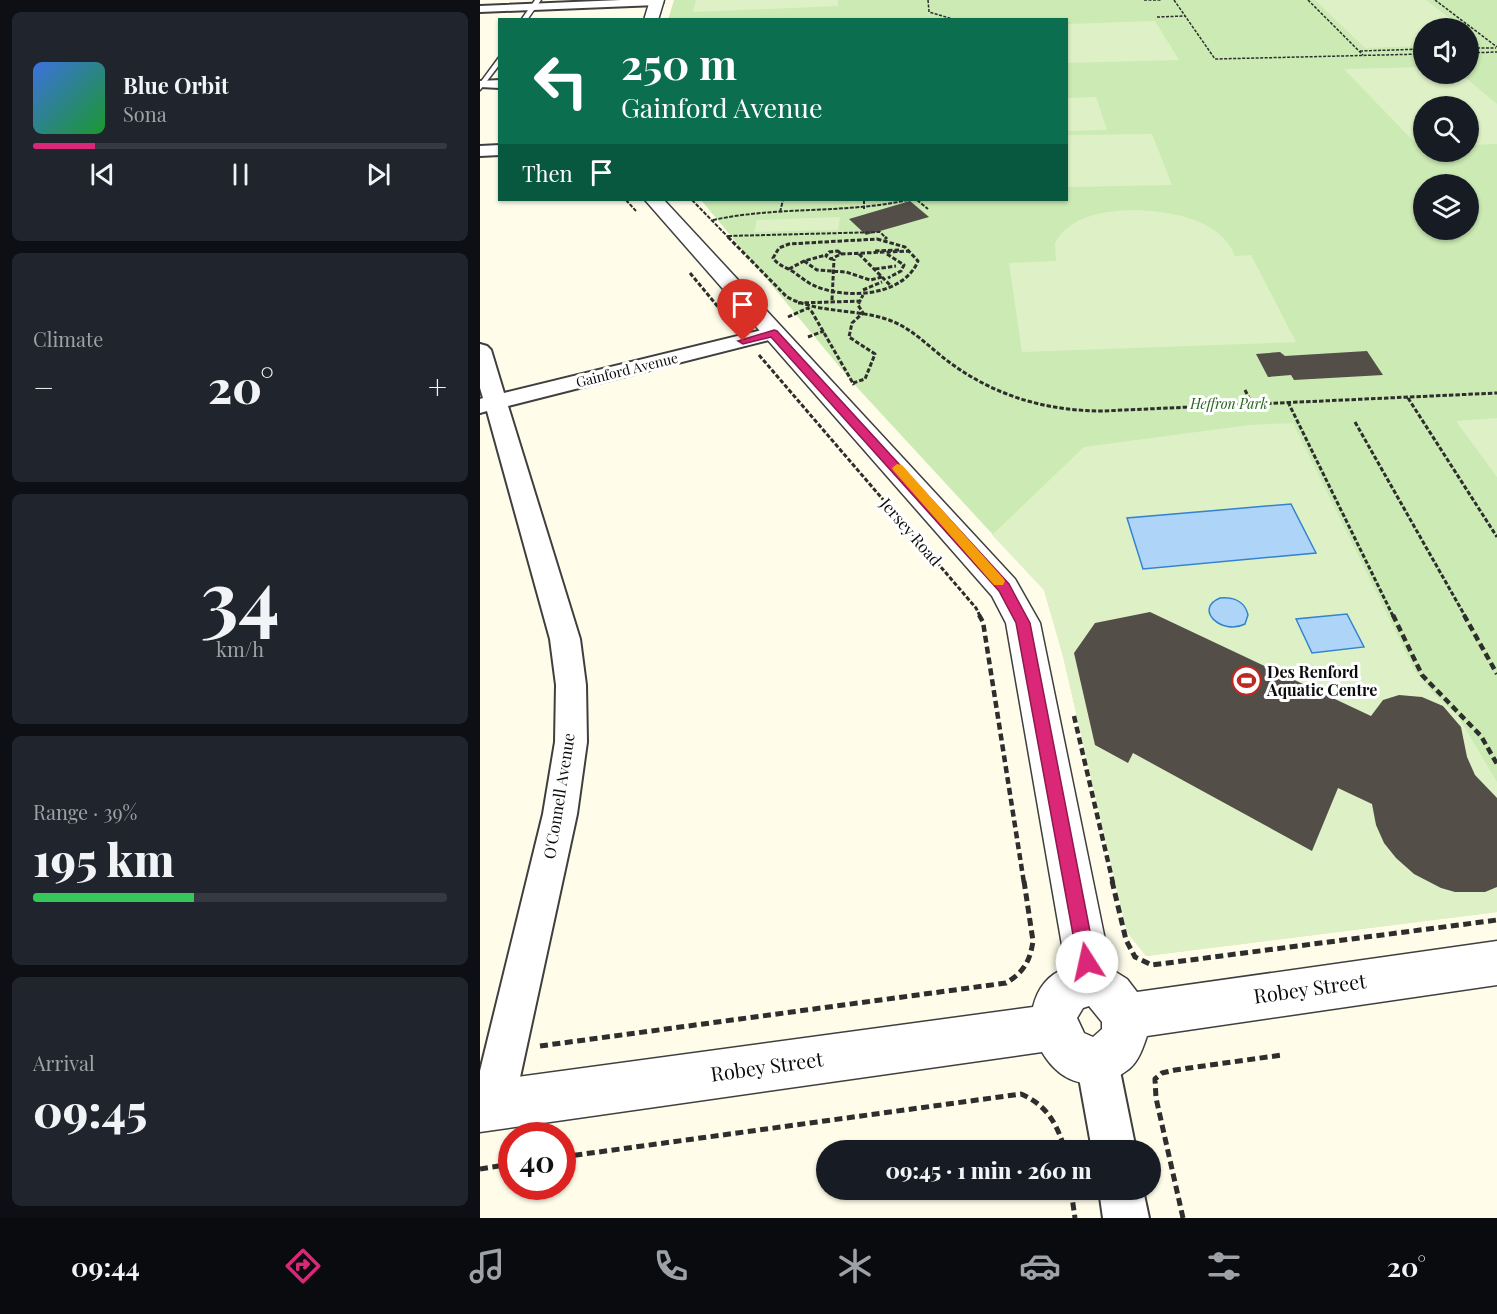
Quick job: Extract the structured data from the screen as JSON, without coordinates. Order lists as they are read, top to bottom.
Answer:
{
  "streets": {
    "street": [
      "Gainford Avenue",
      "Jersey Road",
      "O'Connell Avenue",
      "Robey Street"
    ]
  },
  "crossings": [
    ["Gainford Avenue", "Jersey Road"],
    ["Gainford Avenue", "O'Connell Avenue"],
    ["Jersey Road", "O'Connell Avenue"],
    ["Jersey Road", "Robey Street"],
    ["O'Connell Avenue", "Robey Street"]
  ],
  "parks": ["Heffron Park"],
  "places": {
    "sports": ["Des Renford Aquatic Centre"]
  },
  "page": {
    "turn": ["250 m", "Gainford Avenue"],
    "song": ["Blue Orbit", "Sona"],
    "then": "Then",
    "tile": [
      "Climate",
      ["34", "km/h"],
      ["Range · 39%", "195 km"],
      ["Arrival", "09:45"]
    ],
    "heat": ["−", "20°", "+"],
    "limit": "40",
    "trip": "09:45 · 1 min · 260 m",
    "tabs": ["09:44", "20°"]
  }
}
